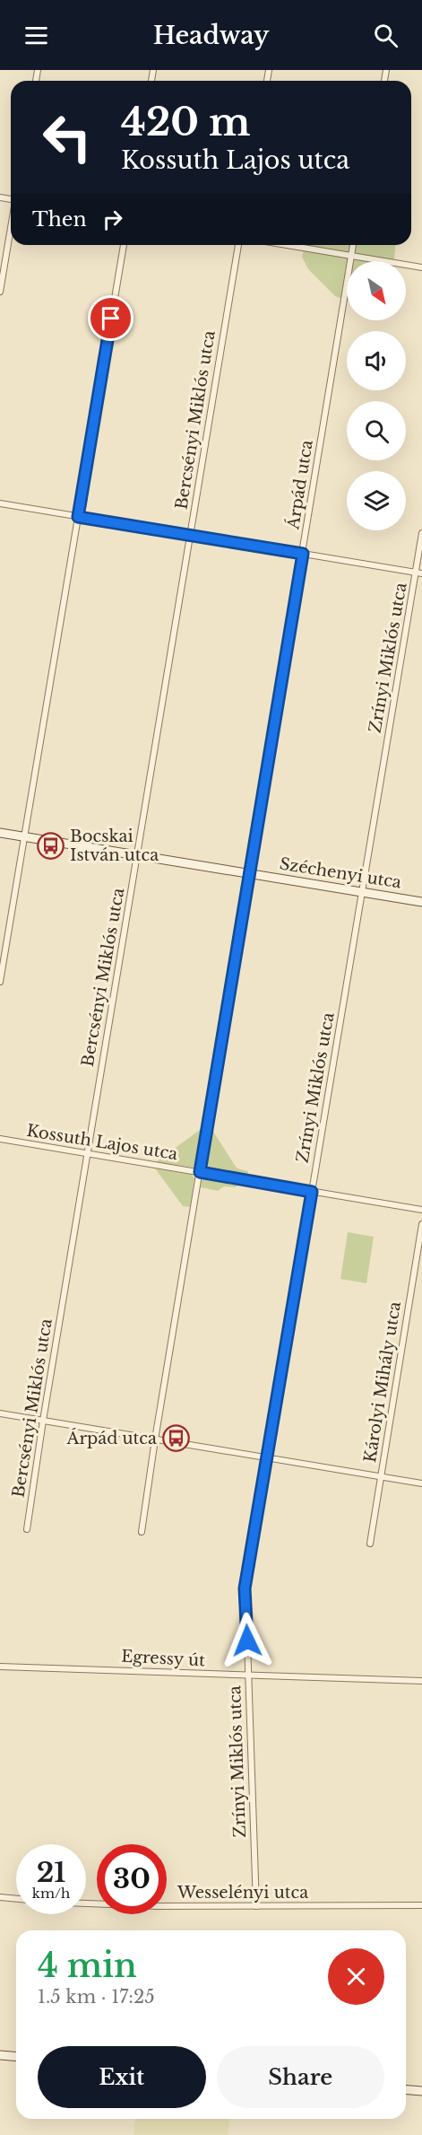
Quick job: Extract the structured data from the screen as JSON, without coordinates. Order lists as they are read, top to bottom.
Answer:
{
  "streets": {
    "street": [
      "Bercsényi Miklós utca",
      "Árpád utca",
      "Zrínyi Miklós utca",
      "Széchenyi utca",
      "Kossuth Lajos utca",
      "Károlyi Mihály utca",
      "Egressy út",
      "Wesselényi utca"
    ]
  },
  "crossings": [
    ["Bercsényi Miklós utca", "Széchenyi utca"],
    ["Bercsényi Miklós utca", "Kossuth Lajos utca"],
    ["Árpád utca", "Széchenyi utca"],
    ["Árpád utca", "Kossuth Lajos utca"],
    ["Zrínyi Miklós utca", "Széchenyi utca"],
    ["Zrínyi Miklós utca", "Kossuth Lajos utca"],
    ["Zrínyi Miklós utca", "Egressy út"],
    ["Zrínyi Miklós utca", "Wesselényi utca"]
  ],
  "places": {
    "bus stop": ["Bocskai István utca", "Árpád utca"]
  },
  "north": "bottom right",
  "page": {
    "header": "Headway",
    "turn": ["420 m", "Kossuth Lajos utca"],
    "then": "Then",
    "speed": "21 km/h",
    "limit": "30",
    "heading": ["4 min", "1.5 km · 17:25"],
    "buttons": ["Exit", "Share"]
  }
}
